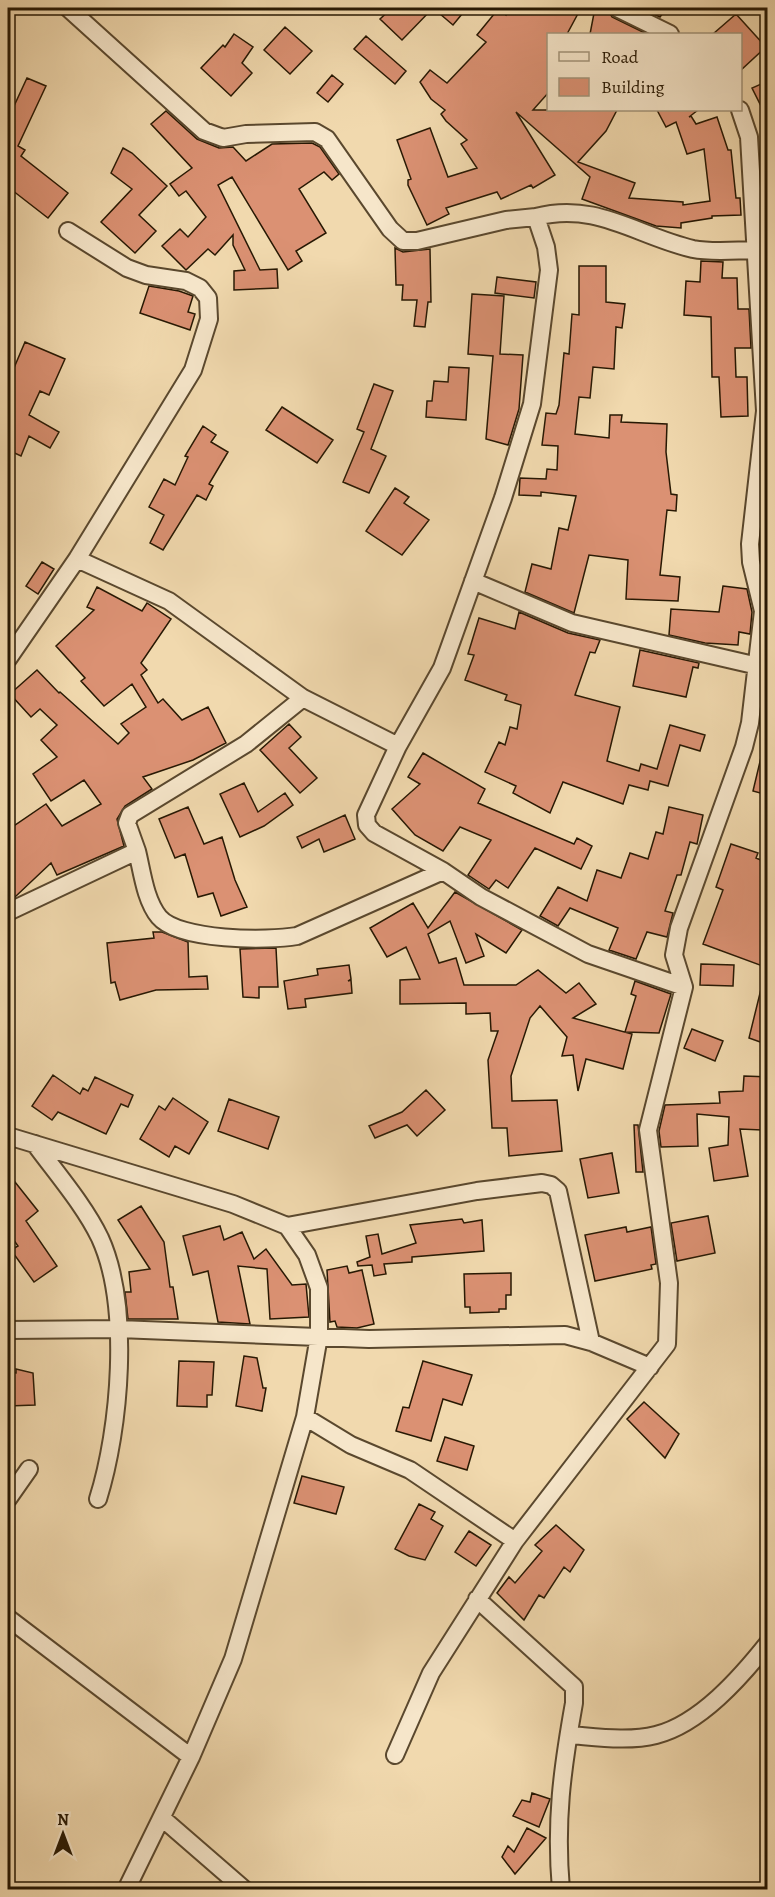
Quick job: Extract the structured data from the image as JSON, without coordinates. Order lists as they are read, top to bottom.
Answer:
{
  "legend": ["Road", "Building"],
  "north": "top"
}
